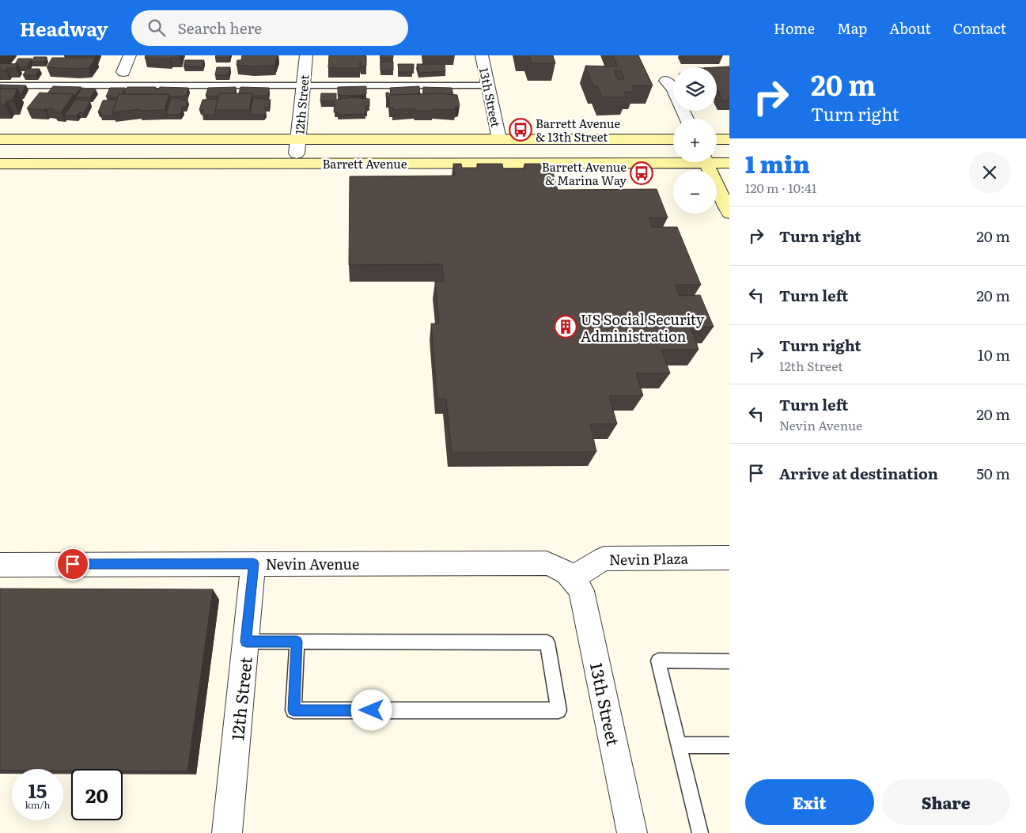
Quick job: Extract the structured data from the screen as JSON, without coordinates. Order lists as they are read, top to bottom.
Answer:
{
  "streets": {
    "main road": ["Barrett Avenue"],
    "street": [
      "13th Street",
      "12th Street",
      "Nevin Plaza",
      "Nevin Avenue"
    ]
  },
  "crossings": [
    ["13th Street", "Barrett Avenue"],
    ["13th Street", "Nevin Plaza"],
    ["13th Street", "Nevin Avenue"],
    ["12th Street", "Barrett Avenue"],
    ["12th Street", "Nevin Avenue"],
    ["Nevin Plaza", "Nevin Avenue"]
  ],
  "places": {
    "bus stop": ["Barrett Avenue & 13th Street", "Barrett Avenue & Marina Way"],
    "building": ["US Social Security Administration"]
  },
  "page": {
    "header": "Headway",
    "search": "Search here",
    "nav": [
      "Home",
      "Map",
      "About",
      "Contact"
    ],
    "turn": ["20 m", "Turn right"],
    "map_buttons": ["+", "−"],
    "heading": ["1 min", "120 m · 10:41"],
    "list": [
      {
        "name": "Turn right",
        "value": "20 m"
      },
      {
        "name": "Turn left",
        "value": "20 m"
      },
      {
        "name": "Turn right",
        "note": "12th Street",
        "value": "10 m"
      },
      {
        "name": "Turn left",
        "note": "Nevin Avenue",
        "value": "20 m"
      },
      {
        "name": "Arrive at destination",
        "value": "50 m"
      }
    ],
    "speed": "15 km/h",
    "limit": "20",
    "buttons": ["Exit", "Share"]
  }
}
